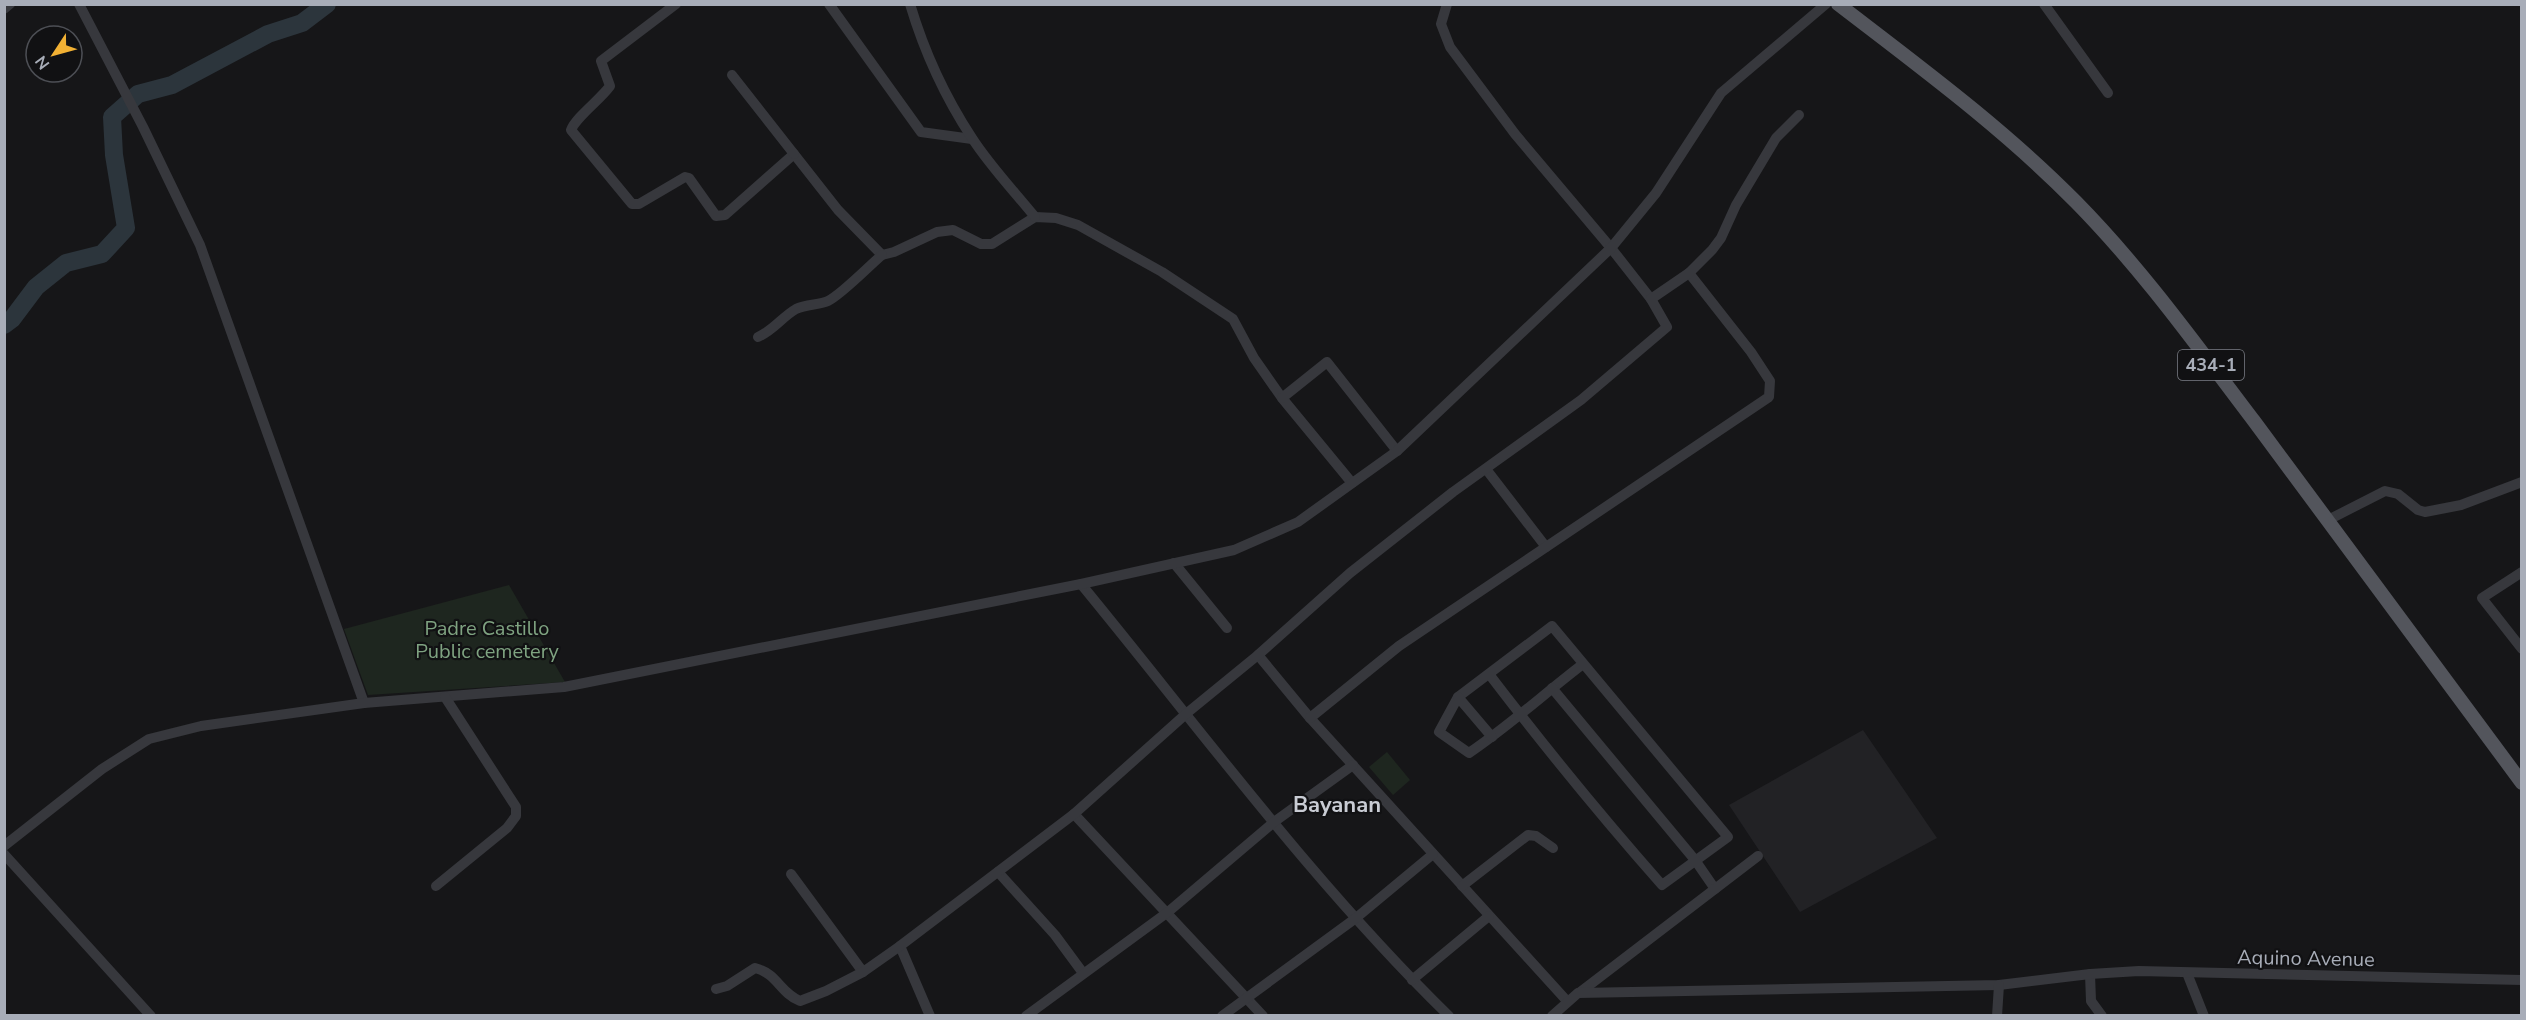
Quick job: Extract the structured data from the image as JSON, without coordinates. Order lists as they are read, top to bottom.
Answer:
{
  "streets": {
    "main road": ["434-1"],
    "street": ["Aquino Avenue"]
  },
  "districts": ["Bayanan"],
  "parks": ["Padre Castillo Public cemetery"],
  "north": "bottom left"
}
